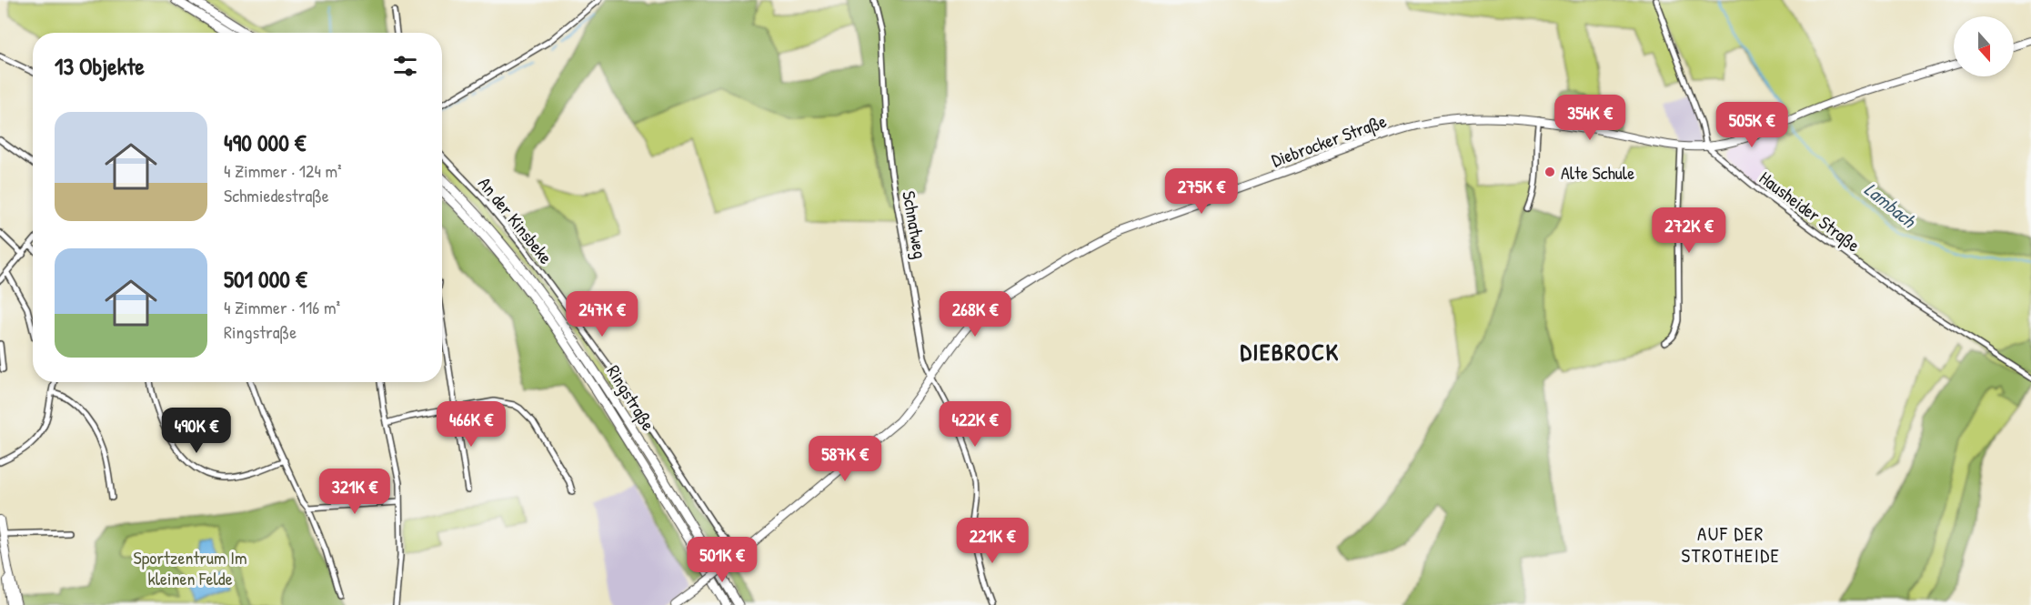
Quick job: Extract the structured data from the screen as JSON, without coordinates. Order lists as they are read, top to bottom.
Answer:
{
  "streets": {
    "highway": ["Ringstraße"],
    "main road": ["Diebrocker Straße"],
    "street": ["Hausheider Straße", "An der Kinsbeke", "Schnatweg"]
  },
  "crossings": [
    ["Diebrocker Straße", "Hausheider Straße"],
    ["Diebrocker Straße", "An der Kinsbeke"],
    ["Diebrocker Straße", "Schnatweg"]
  ],
  "districts": ["DIEBROCK", "AUF DER STROTHEIDE"],
  "water": ["Lambach"],
  "parks": ["Sportzentrum Im kleinen Felde"],
  "places": ["Alte Schule"],
  "north": "bottom",
  "page": {
    "heading": "13 Objekte",
    "price": [
      "354K €",
      "505K €",
      "275K €",
      "272K €",
      "247K €",
      "268K €",
      "466K €",
      "422K €",
      "490K €",
      "587K €",
      "321K €",
      "221K €",
      "501K €"
    ],
    "list": [
      {
        "name": "490 000 €",
        "note": "4 Zimmer · 124 m² · Schmiedestraße"
      },
      {
        "name": "501 000 €",
        "note": "4 Zimmer · 116 m² · Ringstraße"
      }
    ]
  }
}
